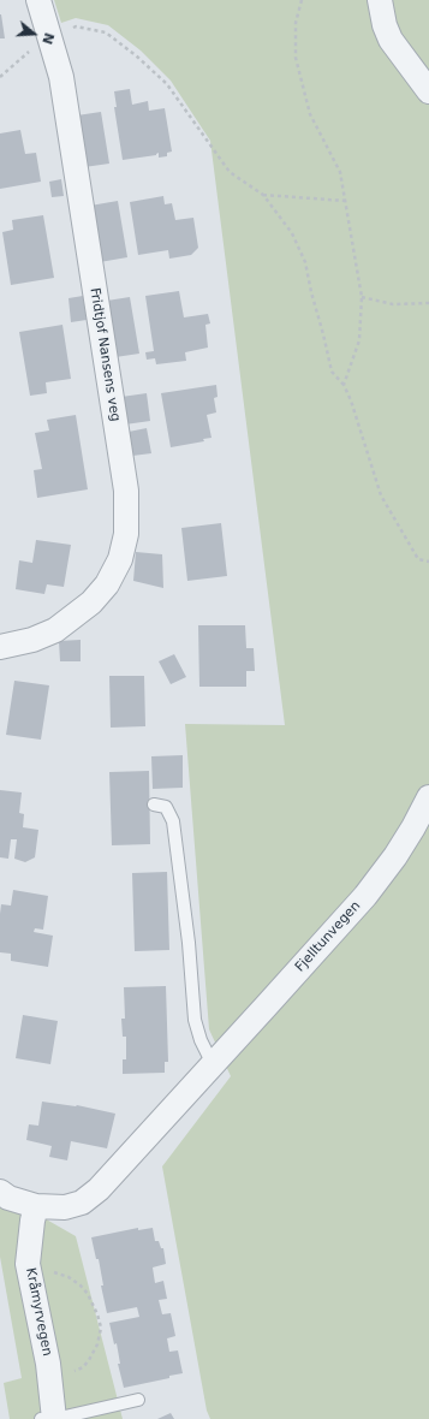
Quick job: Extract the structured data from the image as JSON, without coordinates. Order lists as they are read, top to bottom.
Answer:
{
  "streets": {
    "street": ["Fridtjof Nansens veg", "Fjelltunvegen", "Kråmyrvegen"]
  },
  "crossings": [
    ["Fjelltunvegen", "Kråmyrvegen"]
  ],
  "north": "right"
}
